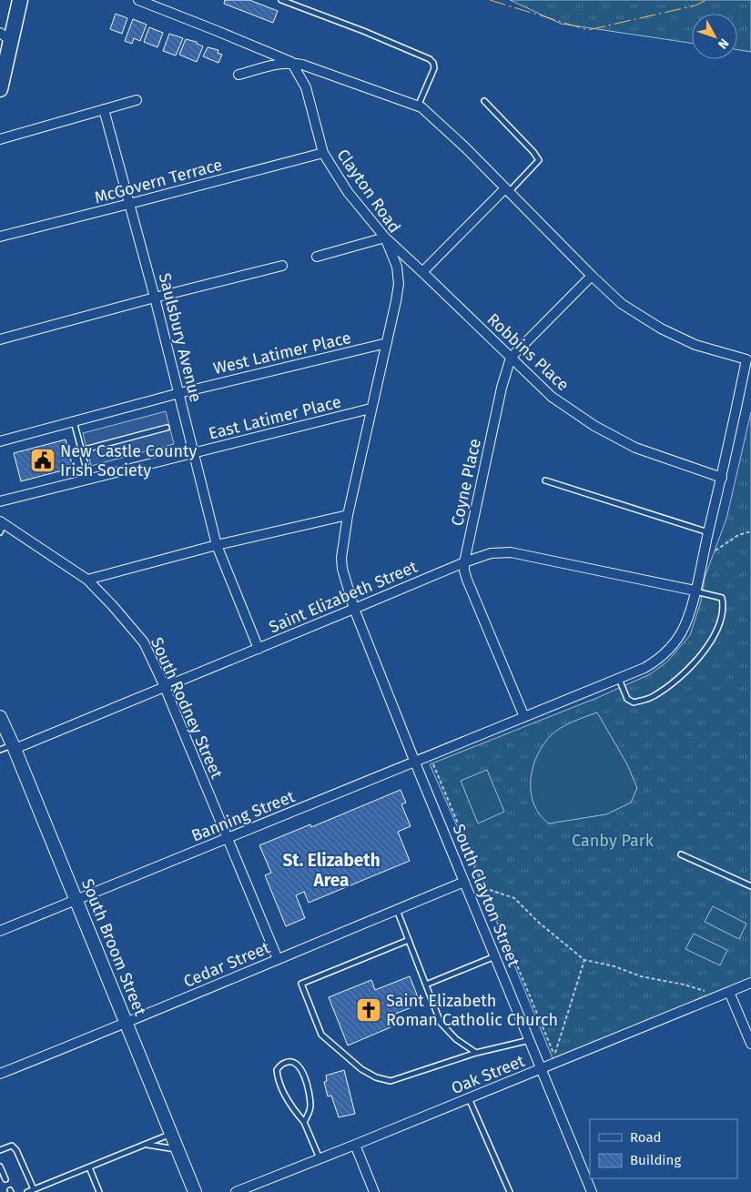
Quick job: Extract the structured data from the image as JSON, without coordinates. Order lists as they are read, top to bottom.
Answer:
{
  "streets": {
    "street": [
      "McGovern Terrace",
      "Clayton Road",
      "Saulsbury Avenue",
      "Robbins Place",
      "West Latimer Place",
      "East Latimer Place",
      "Coyne Place",
      "Saint Elizabeth Street",
      "South Rodney Street",
      "Banning Street",
      "South Clayton Street",
      "South Broom Street",
      "Cedar Street",
      "Oak Street"
    ]
  },
  "crossings": [
    ["McGovern Terrace", "Clayton Road"],
    ["McGovern Terrace", "Saulsbury Avenue"],
    ["Clayton Road", "Robbins Place"],
    ["Clayton Road", "West Latimer Place"],
    ["Clayton Road", "East Latimer Place"],
    ["Clayton Road", "Saint Elizabeth Street"],
    ["Clayton Road", "South Clayton Street"],
    ["Saulsbury Avenue", "West Latimer Place"],
    ["Saulsbury Avenue", "East Latimer Place"],
    ["Saulsbury Avenue", "Saint Elizabeth Street"],
    ["Robbins Place", "Coyne Place"],
    ["Robbins Place", "Banning Street"],
    ["Coyne Place", "Saint Elizabeth Street"],
    ["Coyne Place", "Banning Street"],
    ["Saint Elizabeth Street", "South Rodney Street"],
    ["Saint Elizabeth Street", "Banning Street"],
    ["Saint Elizabeth Street", "South Clayton Street"],
    ["Saint Elizabeth Street", "South Broom Street"],
    ["South Rodney Street", "Banning Street"],
    ["South Rodney Street", "Cedar Street"],
    ["Banning Street", "South Clayton Street"],
    ["Banning Street", "South Broom Street"],
    ["South Clayton Street", "Cedar Street"],
    ["South Clayton Street", "Oak Street"],
    ["South Broom Street", "Cedar Street"]
  ],
  "districts": ["St. Elizabeth Area"],
  "parks": ["Canby Park"],
  "places": {
    "public building": ["New Castle County Irish Society"],
    "church": ["Saint Elizabeth Roman Catholic Church"]
  },
  "legend": ["Road", "Building"],
  "north": "bottom right"
}
